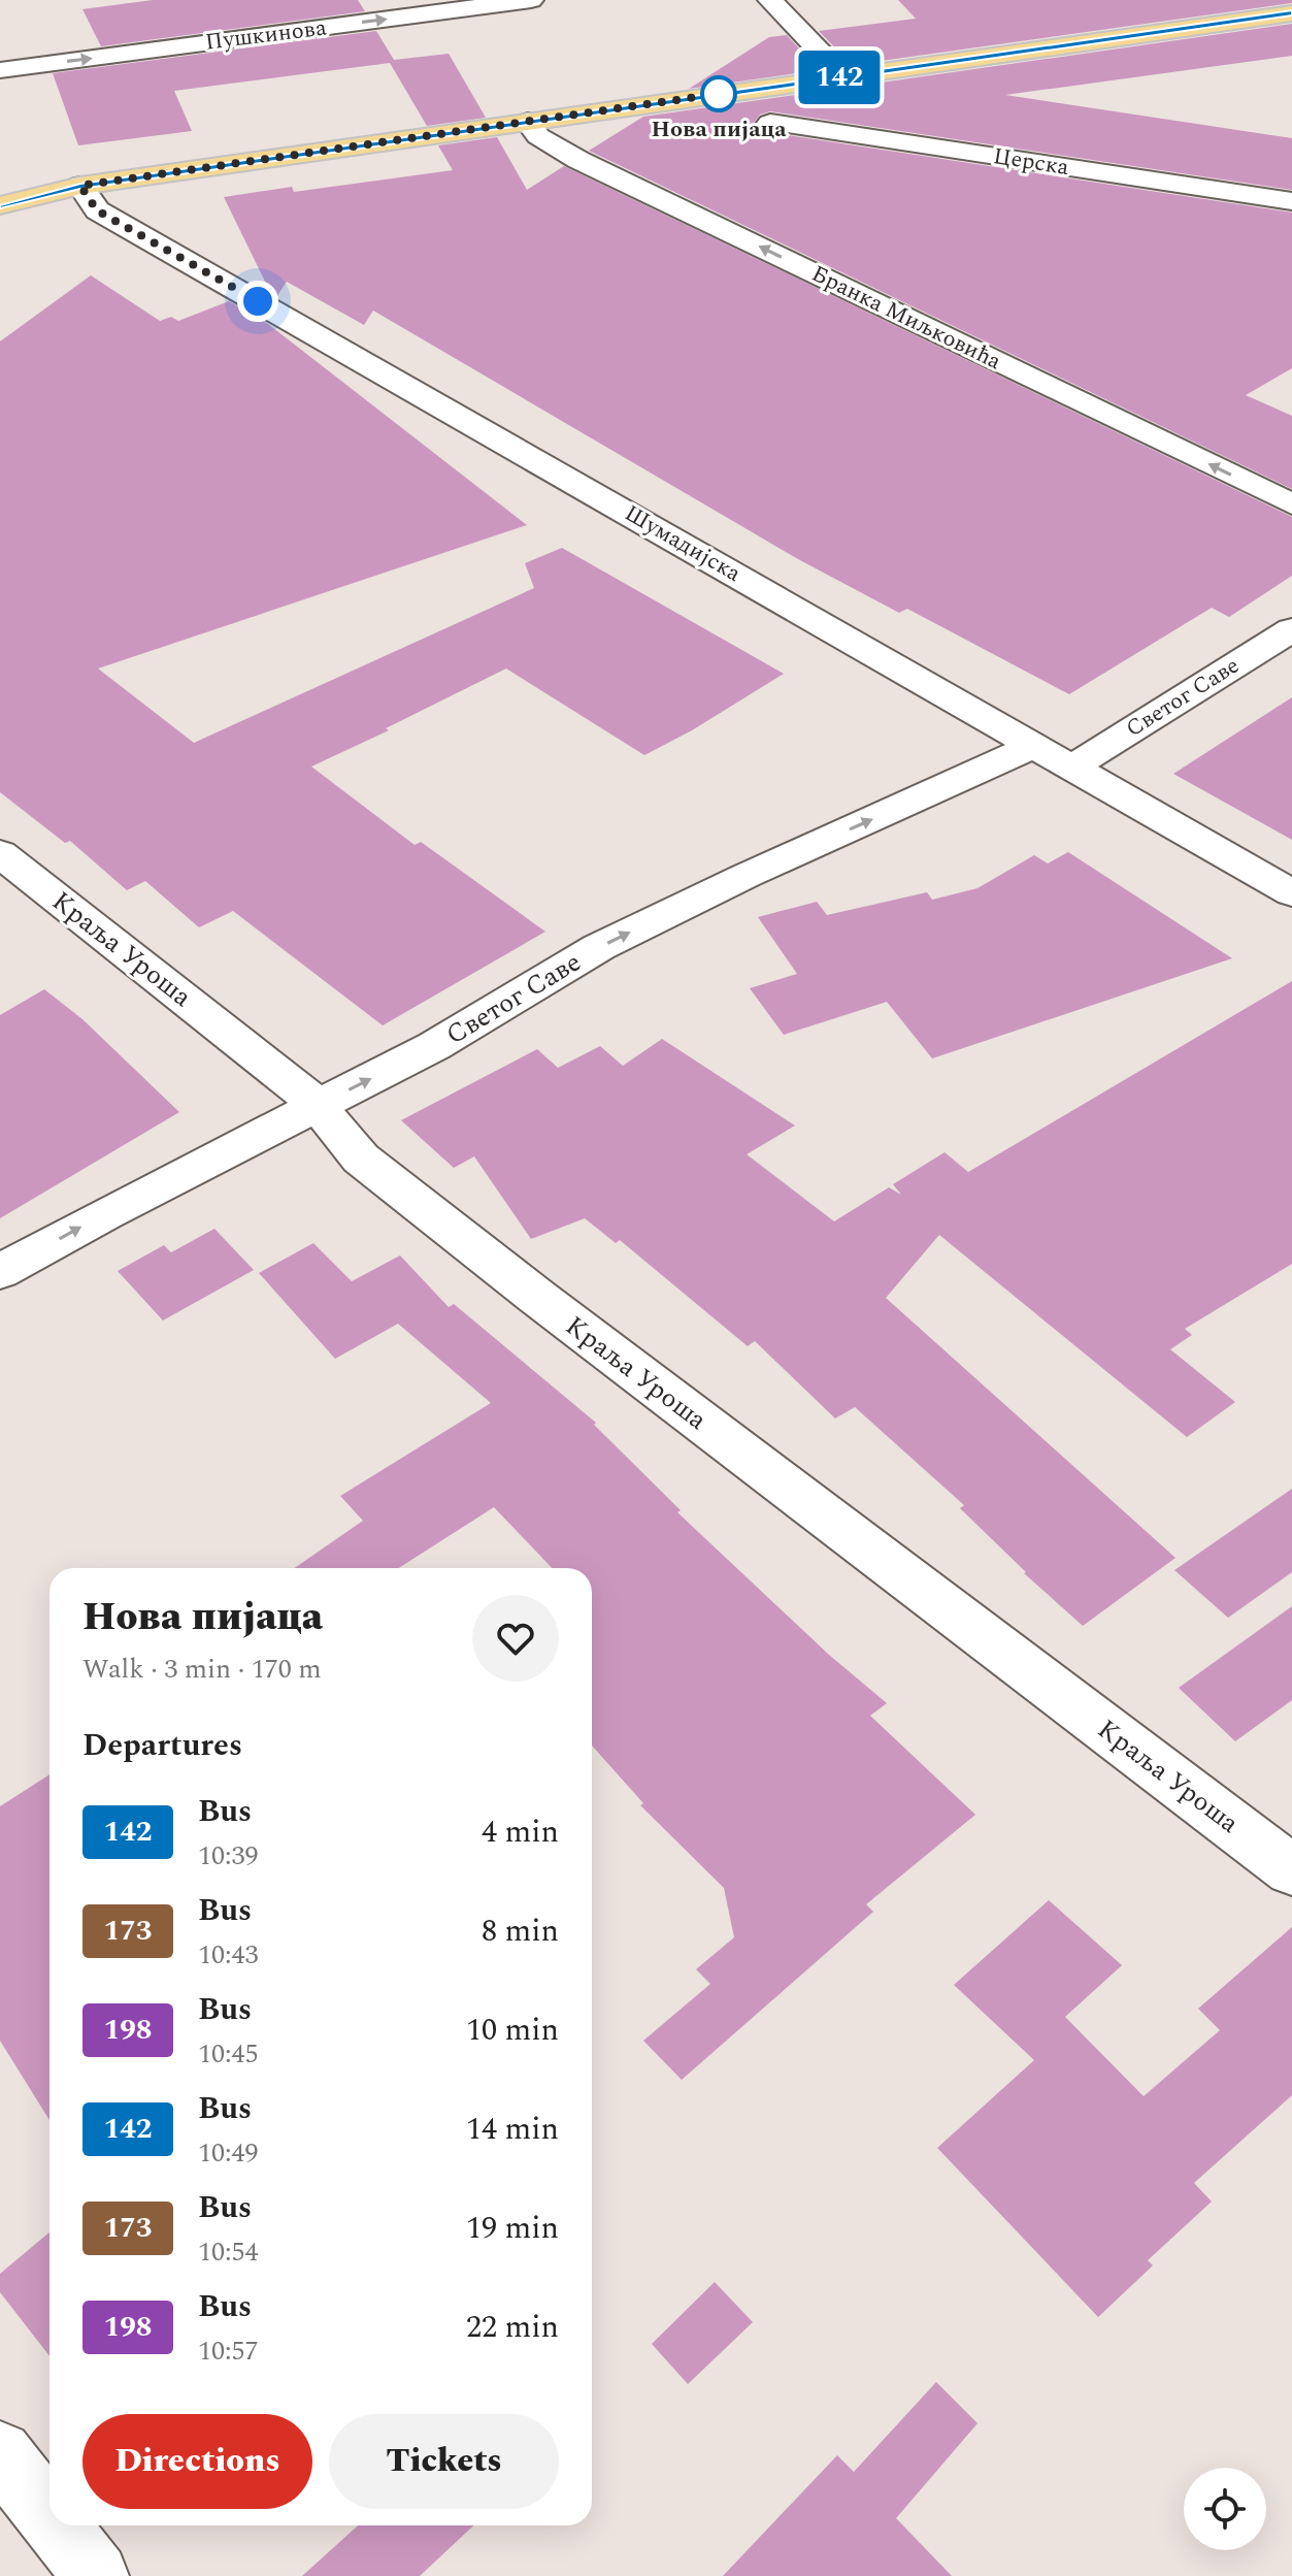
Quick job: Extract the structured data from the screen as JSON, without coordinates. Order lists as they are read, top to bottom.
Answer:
{
  "streets": {
    "street": [
      "Пушкинова",
      "Церска",
      "Бранка Миљковића",
      "Шумадијска",
      "Светог Саве",
      "Краља Уроша"
    ]
  },
  "crossings": [
    ["Шумадијска", "Светог Саве"],
    ["Светог Саве", "Краља Уроша"]
  ],
  "one_way": ["Пушкинова", "Бранка Миљковића", "Светог Саве"],
  "places": ["Нова пијаца"],
  "lines": ["bus line 142"],
  "page": {
    "on_map": "142",
    "heading": [
      ["Нова пијаца", "Walk · 3 min · 170 m"],
      "Departures"
    ],
    "list": [
      {
        "mark": "142",
        "name": "Bus",
        "note": "10:39",
        "value": "4 min"
      },
      {
        "mark": "173",
        "name": "Bus",
        "note": "10:43",
        "value": "8 min"
      },
      {
        "mark": "198",
        "name": "Bus",
        "note": "10:45",
        "value": "10 min"
      },
      {
        "mark": "142",
        "name": "Bus",
        "note": "10:49",
        "value": "14 min"
      },
      {
        "mark": "173",
        "name": "Bus",
        "note": "10:54",
        "value": "19 min"
      },
      {
        "mark": "198",
        "name": "Bus",
        "note": "10:57",
        "value": "22 min"
      }
    ],
    "buttons": ["Directions", "Tickets"]
  }
}
